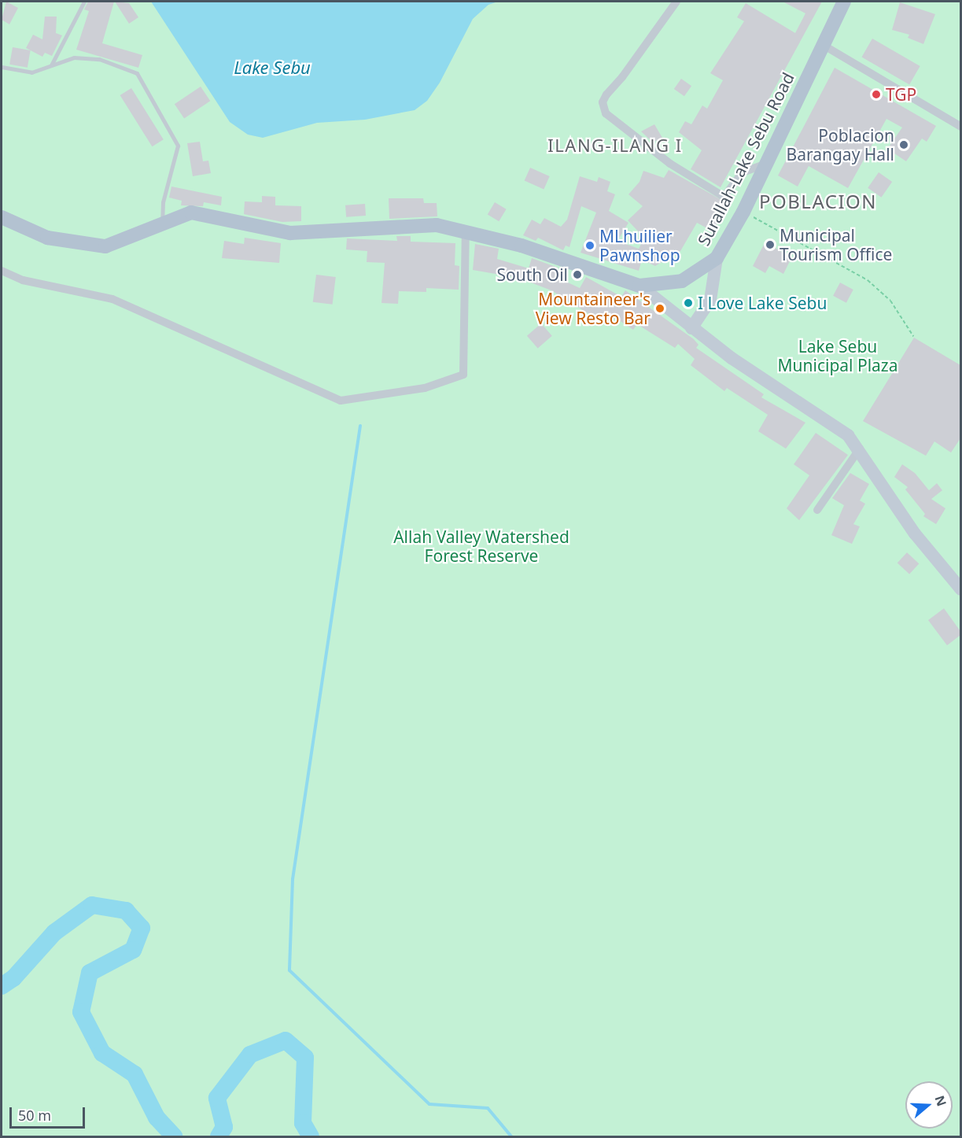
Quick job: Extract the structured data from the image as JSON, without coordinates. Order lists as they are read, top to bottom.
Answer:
{
  "streets": {
    "main road": ["Surallah-Lake Sebu Road"]
  },
  "districts": ["ILANG-ILANG I", "POBLACION"],
  "water": ["Lake Sebu"],
  "parks": ["Lake Sebu Municipal Plaza", "Allah Valley Watershed Forest Reserve"],
  "places": [
    "TGP",
    "Poblacion Barangay Hall",
    "Municipal Tourism Office",
    "MLhuilier Pawnshop",
    "South Oil",
    "I Love Lake Sebu",
    "Mountaineer's View Resto Bar"
  ],
  "scale_bar": "50 m",
  "north": "right"
}
